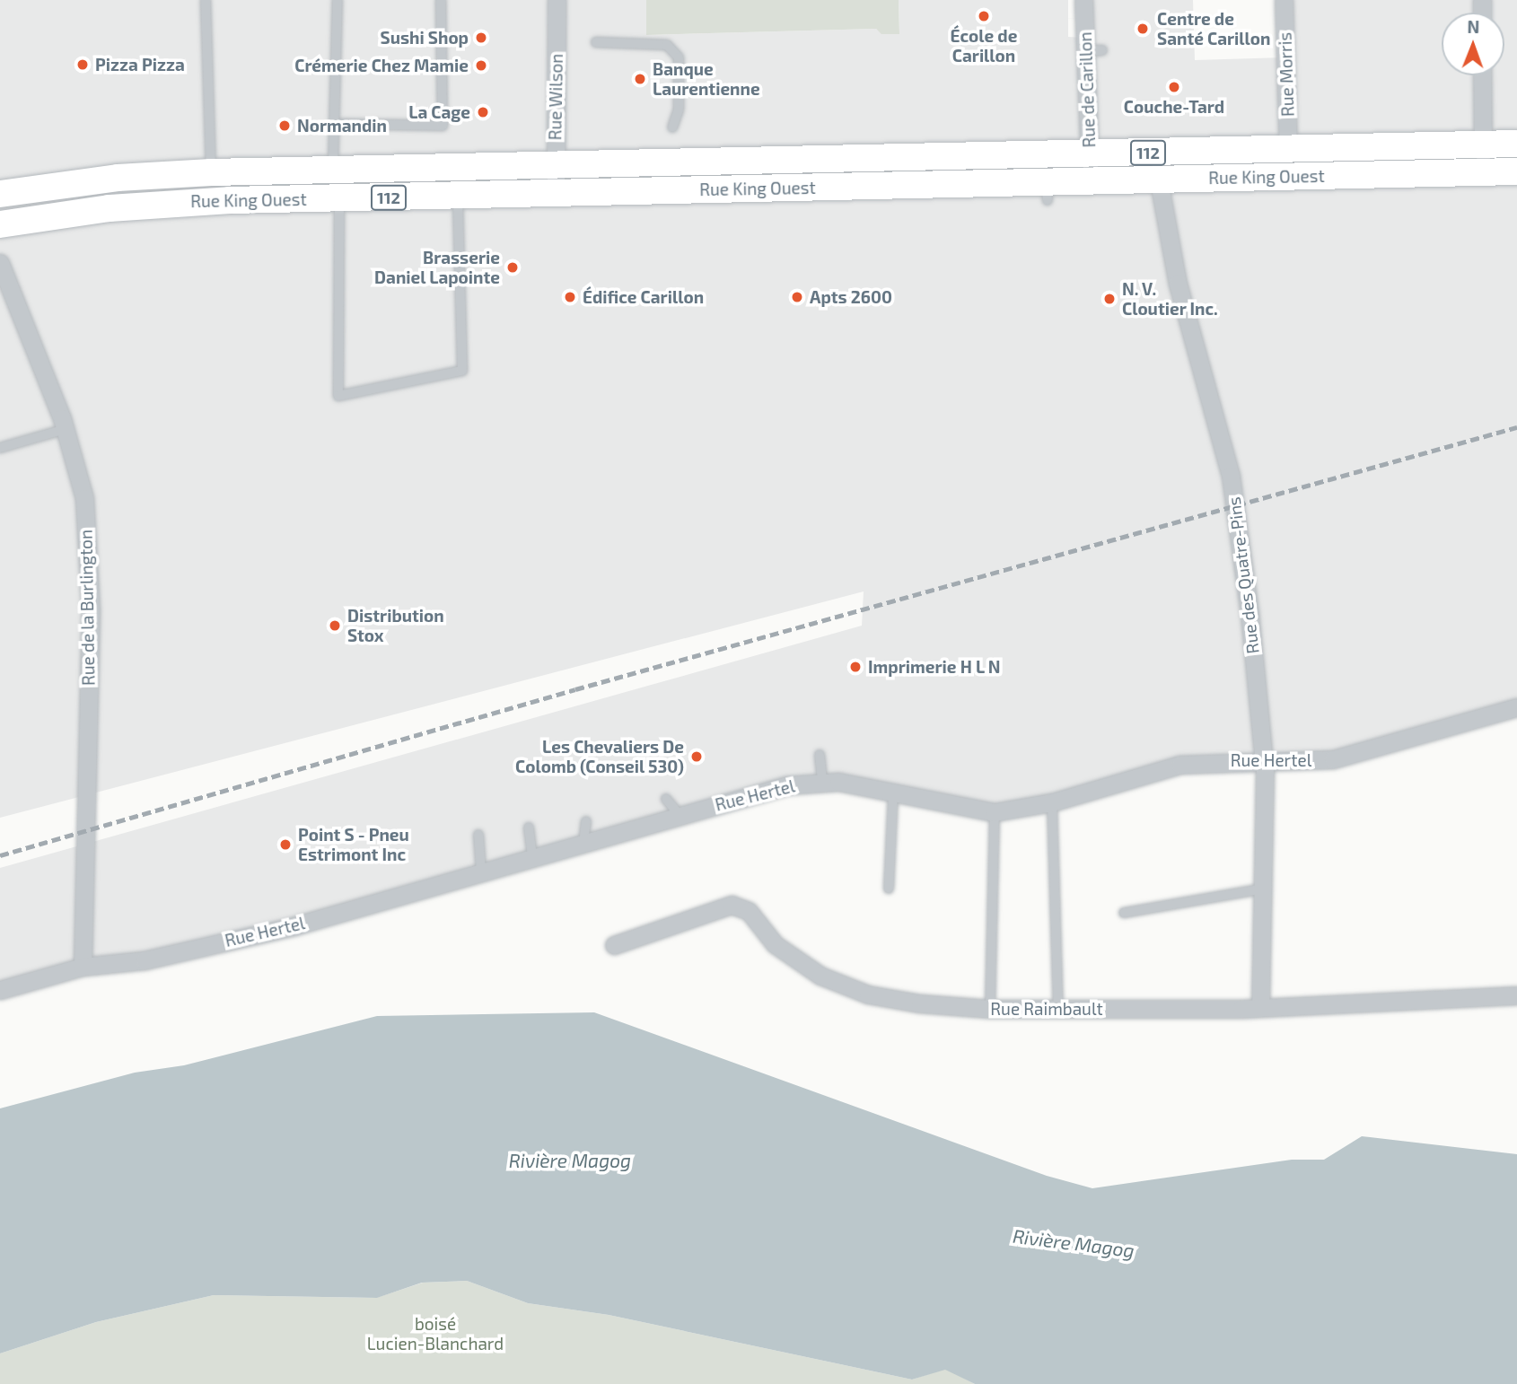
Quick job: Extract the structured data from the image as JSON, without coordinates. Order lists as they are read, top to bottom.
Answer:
{
  "streets": {
    "main road": ["112", "Rue King Ouest"],
    "street": [
      "Rue Morris",
      "Rue de Carillon",
      "Rue Wilson",
      "Rue des Quatre-Pins",
      "Rue de la Burlington",
      "Rue Hertel",
      "Rue Raimbault"
    ]
  },
  "crossings": [
    ["Rue Morris", "Rue King Ouest"],
    ["Rue de Carillon", "Rue King Ouest"],
    ["Rue Wilson", "Rue King Ouest"],
    ["Rue King Ouest", "Rue des Quatre-Pins"],
    ["Rue des Quatre-Pins", "Rue Hertel"],
    ["Rue des Quatre-Pins", "Rue Raimbault"],
    ["Rue de la Burlington", "Rue Hertel"]
  ],
  "water": ["Rivière Magog"],
  "parks": ["boisé Lucien-Blanchard"],
  "places": [
    "École de Carillon",
    "Centre de Santé Carillon",
    "Sushi Shop",
    "Pizza Pizza",
    "Crémerie Chez Mamie",
    "Banque Laurentienne",
    "Couche-Tard",
    "La Cage",
    "Normandin",
    "Brasserie Daniel Lapointe",
    "Édifice Carillon",
    "Apts 2600",
    "N. V. Cloutier Inc.",
    "Distribution Stox",
    "Imprimerie H L N",
    "Les Chevaliers De Colomb (Conseil 530)",
    "Point S - Pneu Estrimont Inc"
  ],
  "north": "top"
}
